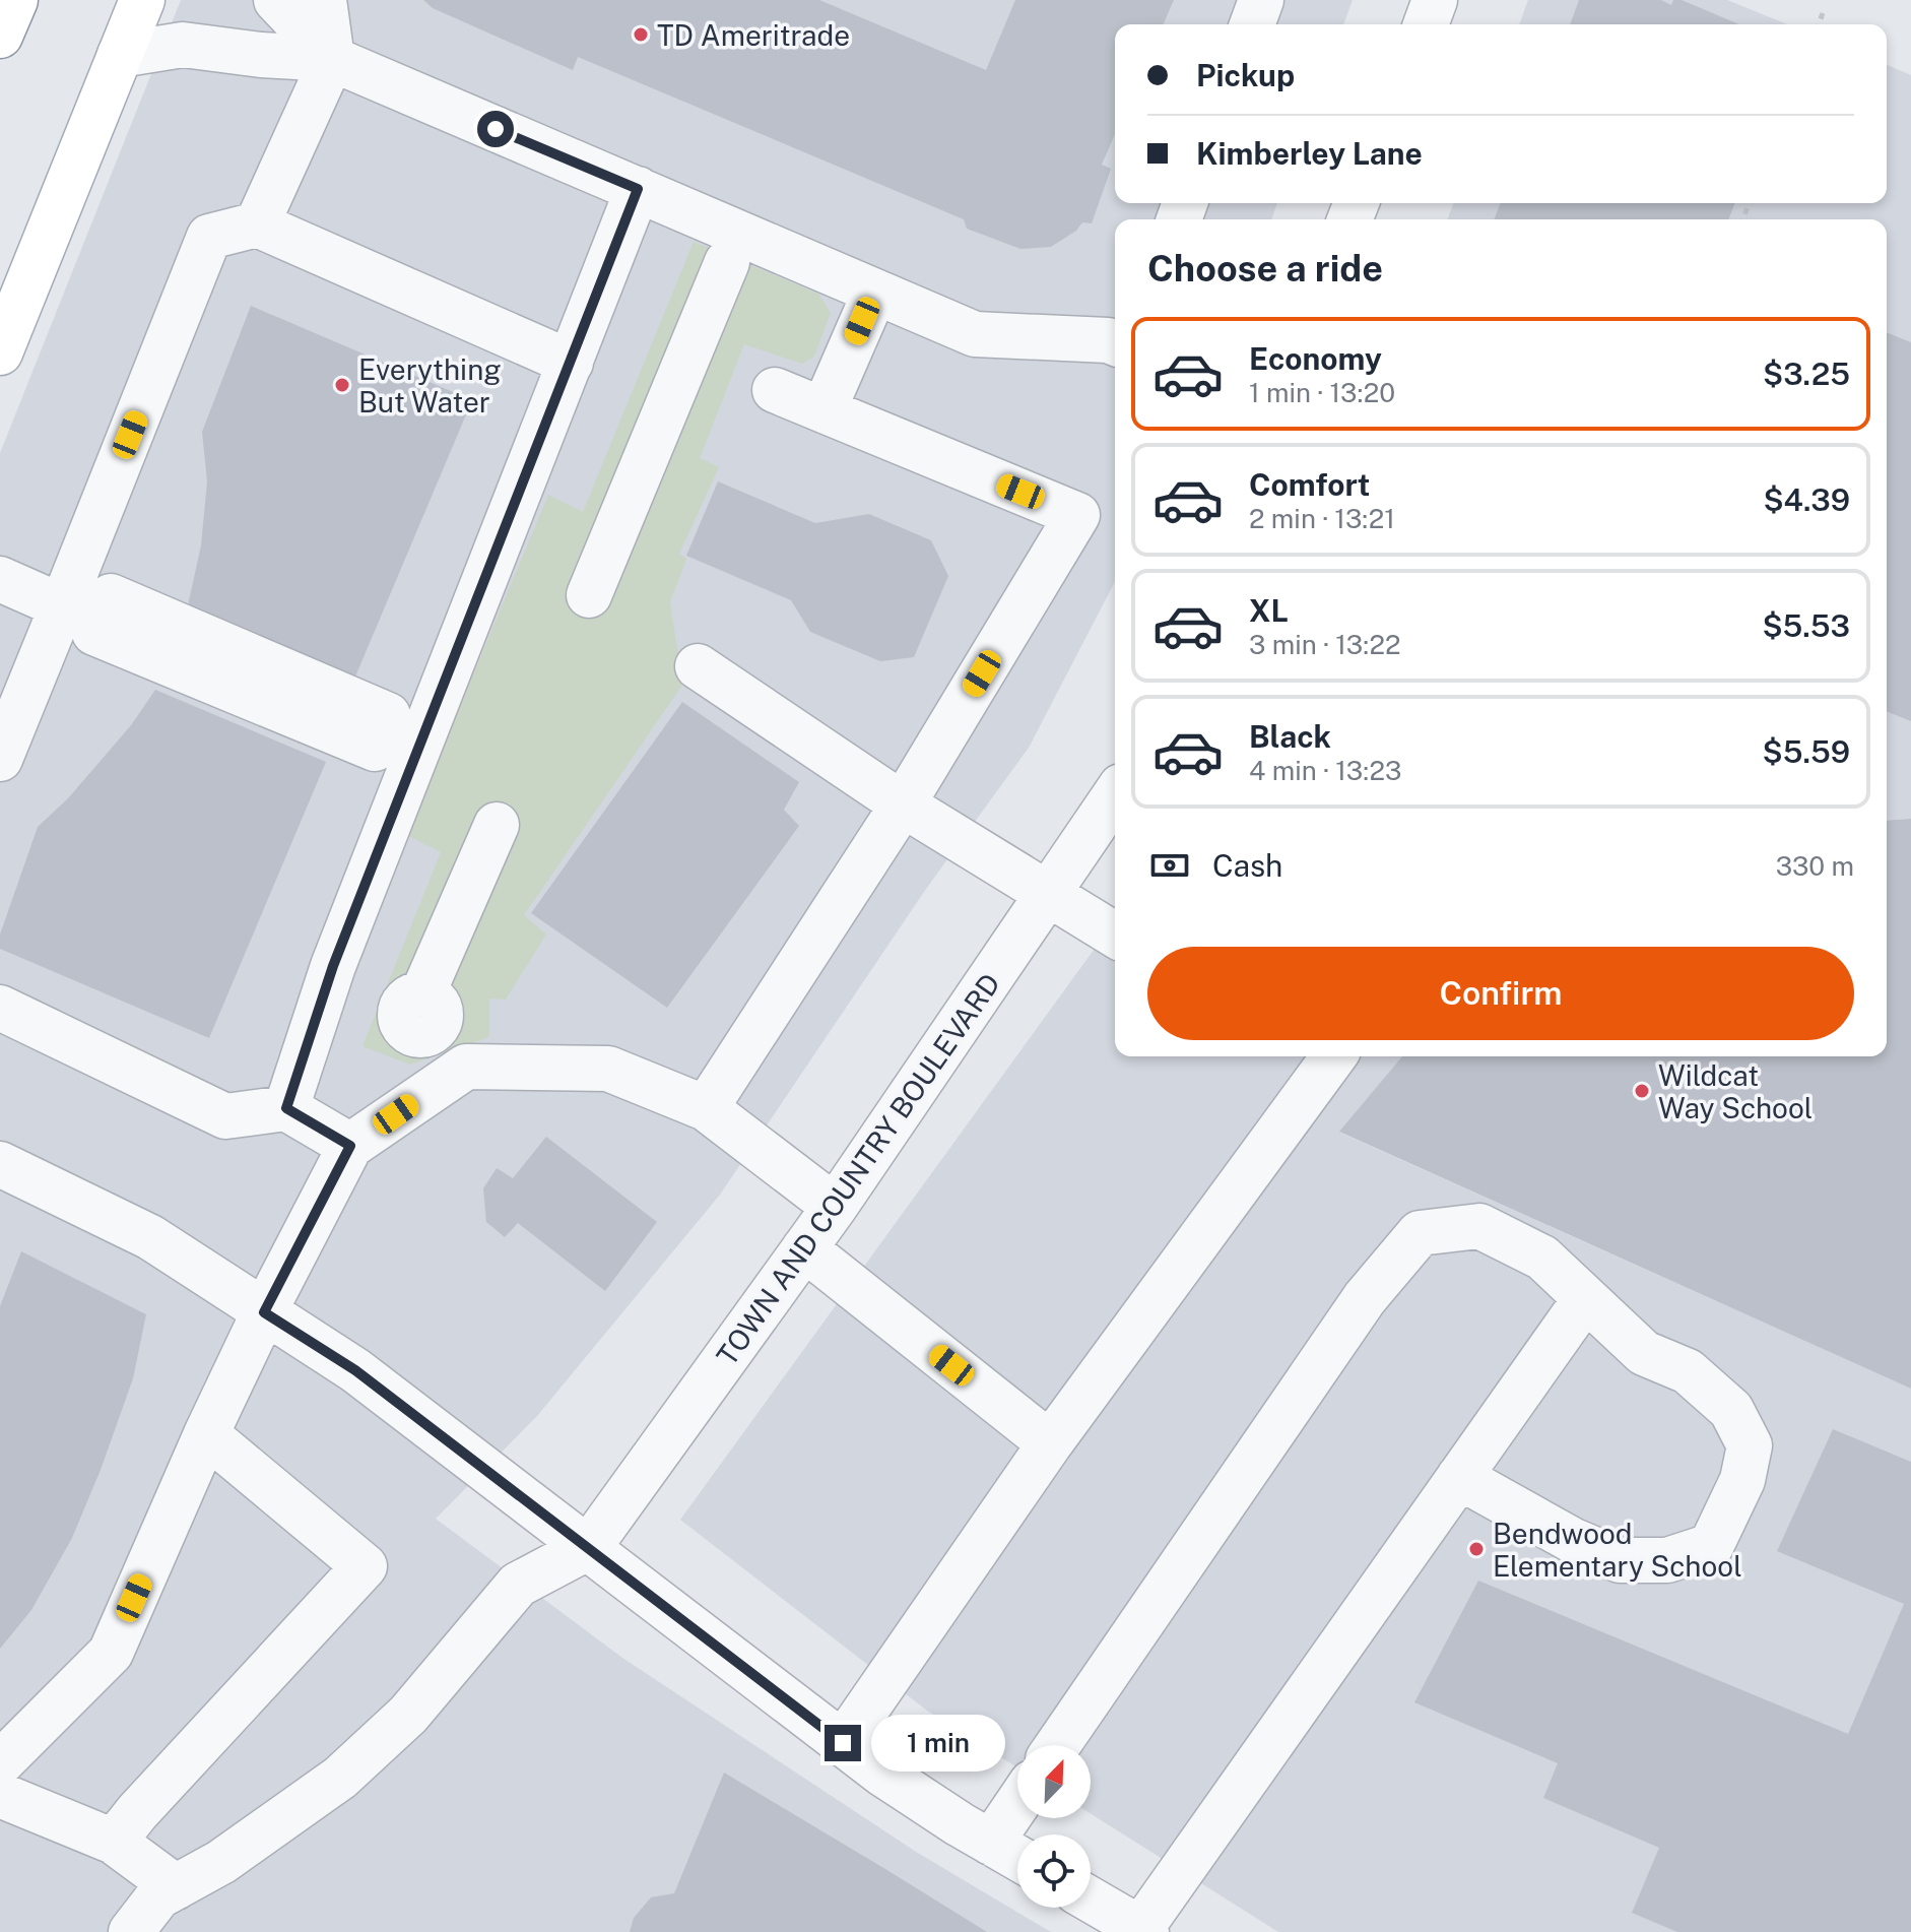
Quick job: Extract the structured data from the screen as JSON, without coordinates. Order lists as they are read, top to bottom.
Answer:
{
  "streets": {
    "street": ["TOWN AND COUNTRY BOULEVARD"]
  },
  "places": [
    "TD Ameritrade",
    "Everything But Water",
    "Wildcat Way School",
    "Bendwood Elementary School"
  ],
  "north": "top right",
  "page": {
    "banner": ["Pickup", "Kimberley Lane"],
    "heading": "Choose a ride",
    "list": [
      {
        "name": "Economy",
        "note": "1 min · 13:20",
        "value": "$3.25"
      },
      {
        "name": "Comfort",
        "note": "2 min · 13:21",
        "value": "$4.39"
      },
      {
        "name": "XL",
        "note": "3 min · 13:22",
        "value": "$5.53"
      },
      {
        "name": "Black",
        "note": "4 min · 13:23",
        "value": "$5.59"
      }
    ],
    "pay": ["Cash", "330 m"],
    "buttons": "Confirm",
    "bubble": "1 min"
  }
}
